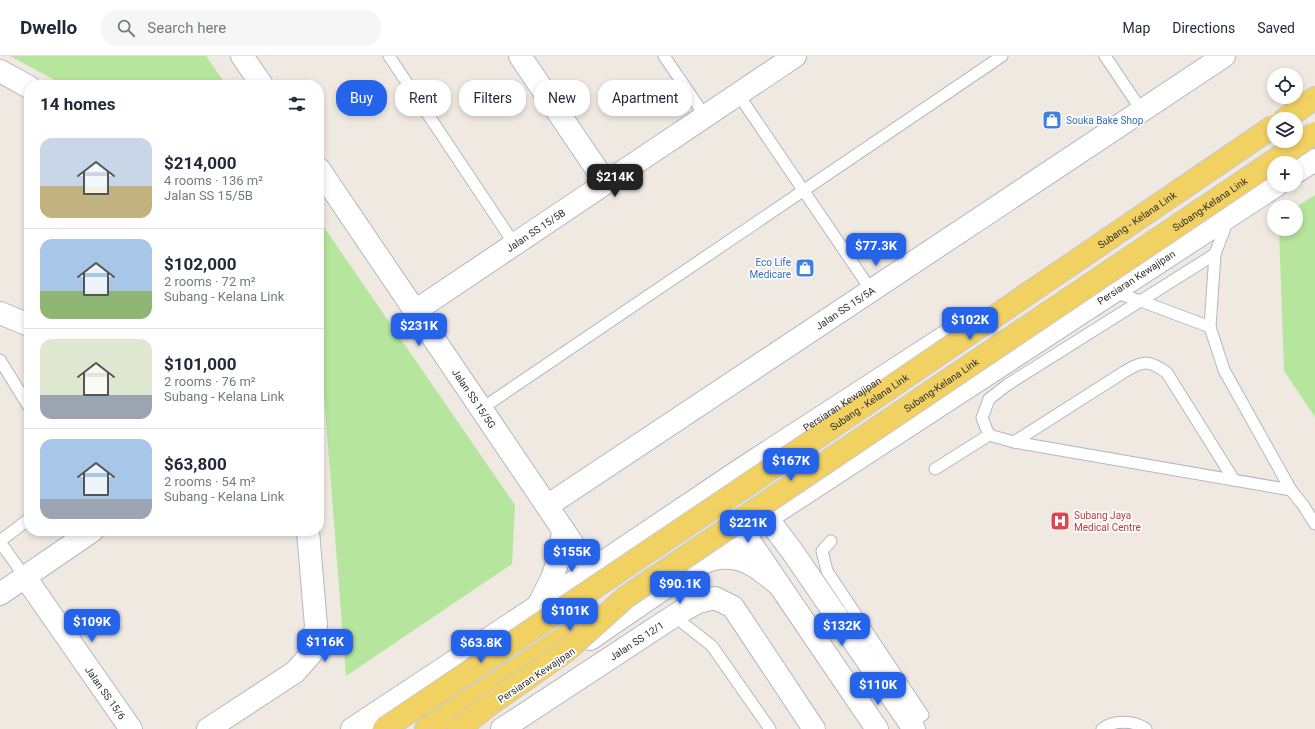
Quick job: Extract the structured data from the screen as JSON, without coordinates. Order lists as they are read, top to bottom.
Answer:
{
  "streets": {
    "main road": ["Subang-Kelana Link", "Subang - Kelana Link"],
    "street": [
      "Jalan SS 15/5B",
      "Persiaran Kewajipan",
      "Jalan SS 15/5A",
      "Jalan SS 15/5G",
      "Jalan SS 12/1",
      "Jalan SS 15/6"
    ]
  },
  "crossings": [
    ["Jalan SS 15/5B", "Jalan SS 15/5G"],
    ["Persiaran Kewajipan", "Jalan SS 15/5G"],
    ["Jalan SS 15/5A", "Jalan SS 15/5G"]
  ],
  "places": {
    "shop": ["Souka Bake Shop", "Eco Life Medicare"],
    "hospital": ["Subang Jaya Medical Centre"]
  },
  "page": {
    "header": "Dwello",
    "search": "Search here",
    "nav": ["Map", "Directions", "Saved"],
    "map_buttons": ["+", "−"],
    "chip": [
      "Buy",
      "Rent",
      "Filters",
      "New",
      "Apartment"
    ],
    "heading": "14 homes",
    "list": [
      {
        "name": "$214,000",
        "note": "4 rooms · 136 m² · Jalan SS 15/5B"
      },
      {
        "name": "$102,000",
        "note": "2 rooms · 72 m² · Subang - Kelana Link"
      },
      {
        "name": "$101,000",
        "note": "2 rooms · 76 m² · Subang - Kelana Link"
      },
      {
        "name": "$63,800",
        "note": "2 rooms · 54 m² · Subang - Kelana Link"
      }
    ],
    "price": [
      "$214K",
      "$77.3K",
      "$102K",
      "$231K",
      "$167K",
      "$221K",
      "$155K",
      "$90.1K",
      "$101K",
      "$109K",
      "$132K",
      "$116K",
      "$63.8K",
      "$110K"
    ]
  }
}
